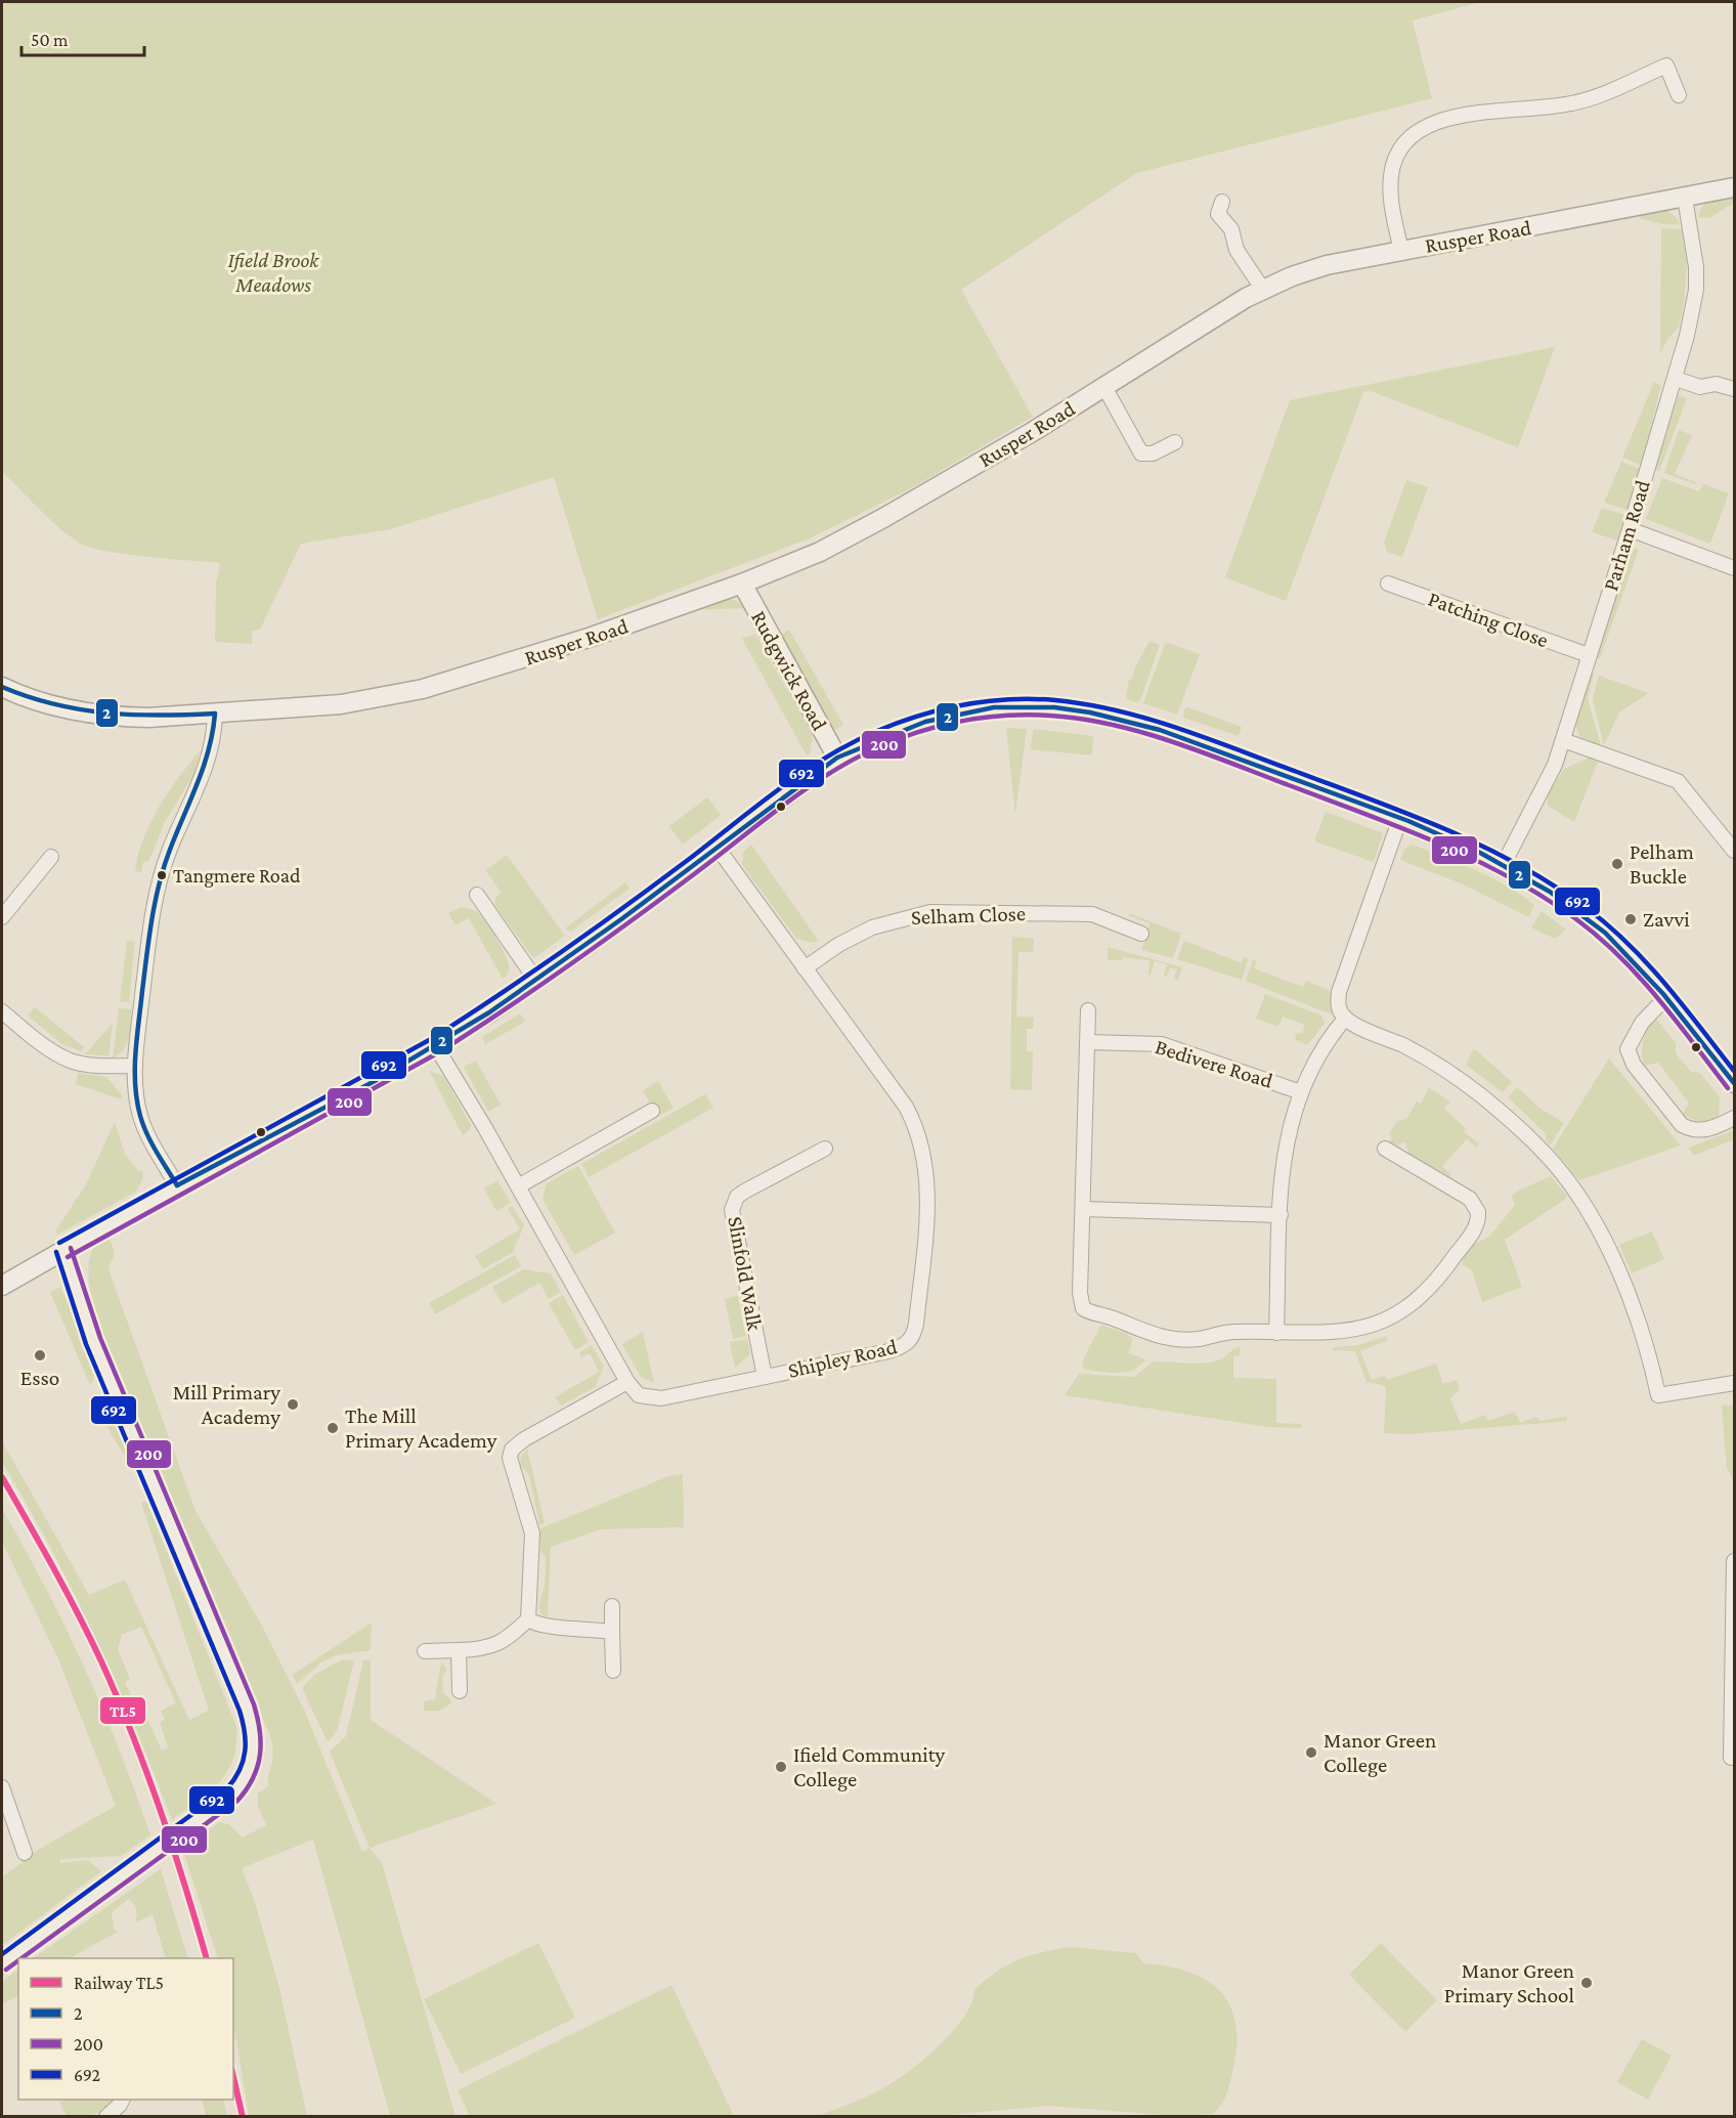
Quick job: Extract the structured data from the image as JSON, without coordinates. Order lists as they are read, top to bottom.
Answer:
{
  "streets": {
    "street": [
      "Rusper Road",
      "Parham Road",
      "Patching Close",
      "Rudgwick Road",
      "Selham Close",
      "Bedivere Road",
      "Slinfold Walk",
      "Shipley Road"
    ]
  },
  "crossings": [
    ["Rusper Road", "Parham Road"],
    ["Rusper Road", "Rudgwick Road"],
    ["Parham Road", "Patching Close"],
    ["Selham Close", "Shipley Road"],
    ["Slinfold Walk", "Shipley Road"]
  ],
  "parks": ["Ifield Brook Meadows"],
  "places": [
    "Pelham Buckle",
    "Tangmere Road",
    "Zavvi",
    "Esso",
    "Mill Primary Academy",
    "The Mill Primary Academy",
    "Manor Green College",
    "Ifield Community College",
    "Manor Green Primary School"
  ],
  "lines": [
    "transit line 2",
    "transit line 692",
    "transit line 200",
    "rail line TL5"
  ],
  "legend": [
    "Railway TL5",
    "2",
    "200",
    "692"
  ],
  "scale_bar": "50 m"
}
